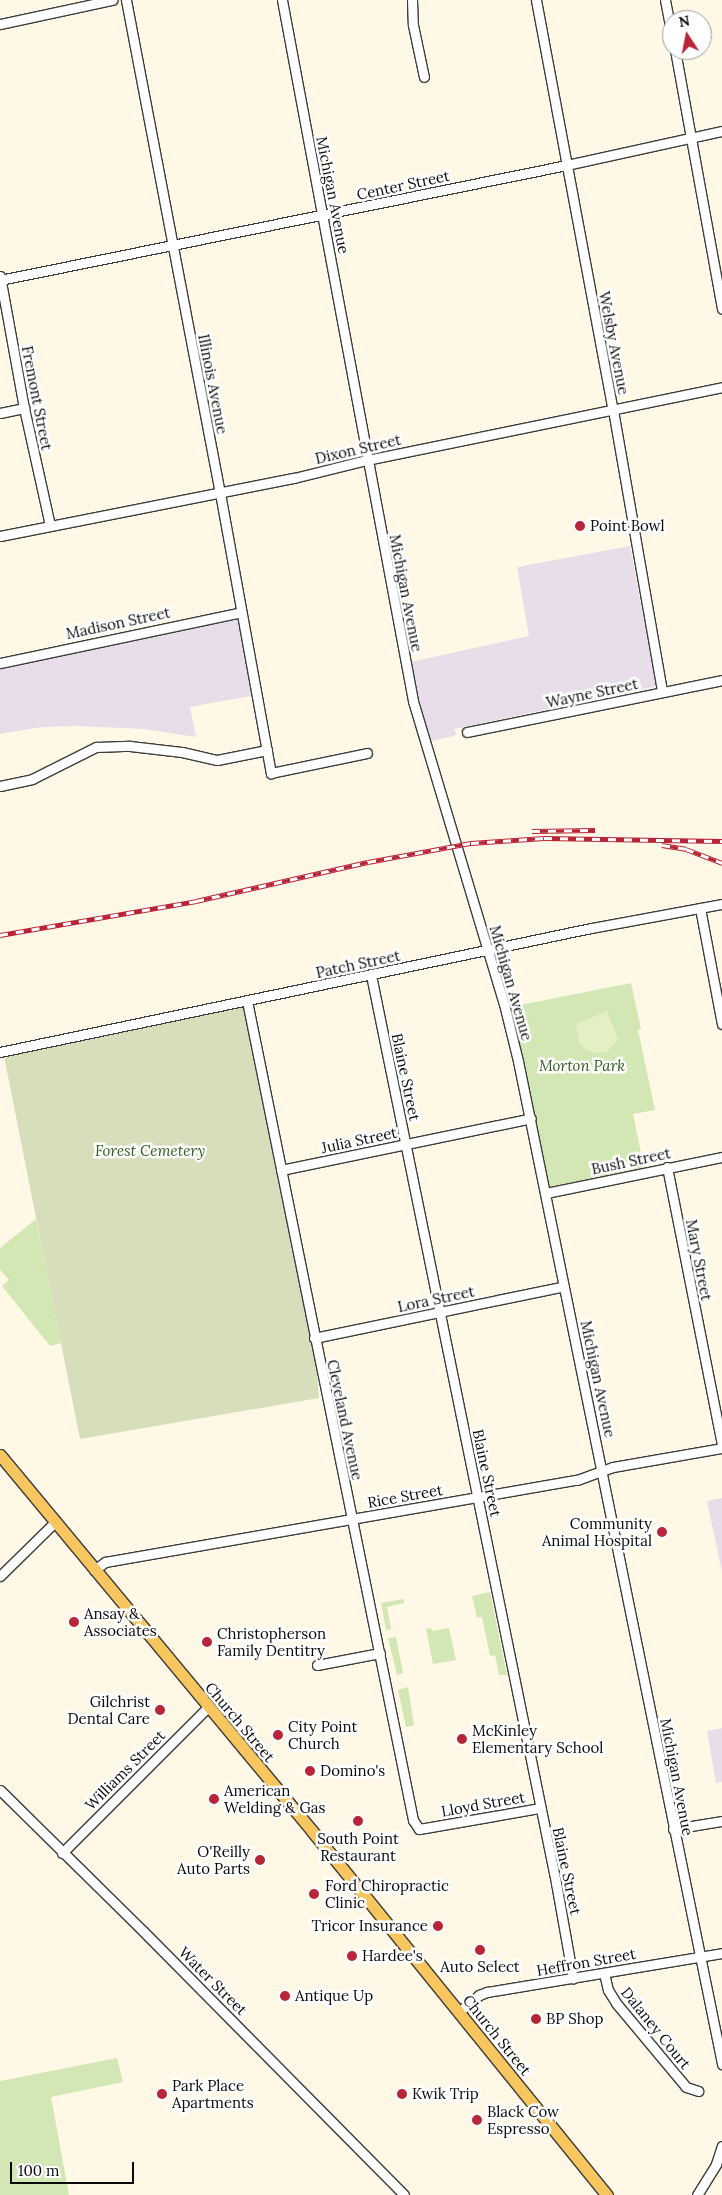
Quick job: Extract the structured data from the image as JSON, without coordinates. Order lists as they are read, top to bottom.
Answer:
{
  "streets": {
    "main road": ["Church Street"],
    "street": [
      "Center Street",
      "Michigan Avenue",
      "Welsby Avenue",
      "Illinois Avenue",
      "Fremont Street",
      "Dixon Street",
      "Madison Street",
      "Wayne Street",
      "Patch Street",
      "Blaine Street",
      "Julia Street",
      "Bush Street",
      "Mary Street",
      "Lora Street",
      "Cleveland Avenue",
      "Rice Street",
      "Williams Street",
      "Lloyd Street",
      "Heffron Street",
      "Water Street",
      "Dalaney Court"
    ]
  },
  "crossings": [
    ["Center Street", "Michigan Avenue"],
    ["Center Street", "Welsby Avenue"],
    ["Center Street", "Illinois Avenue"],
    ["Center Street", "Fremont Street"],
    ["Michigan Avenue", "Dixon Street"],
    ["Michigan Avenue", "Patch Street"],
    ["Michigan Avenue", "Julia Street"],
    ["Michigan Avenue", "Bush Street"],
    ["Michigan Avenue", "Lora Street"],
    ["Michigan Avenue", "Rice Street"],
    ["Michigan Avenue", "Heffron Street"],
    ["Welsby Avenue", "Dixon Street"],
    ["Welsby Avenue", "Wayne Street"],
    ["Illinois Avenue", "Dixon Street"],
    ["Illinois Avenue", "Madison Street"],
    ["Fremont Street", "Dixon Street"],
    ["Patch Street", "Blaine Street"],
    ["Patch Street", "Cleveland Avenue"],
    ["Blaine Street", "Julia Street"],
    ["Blaine Street", "Lora Street"],
    ["Blaine Street", "Rice Street"],
    ["Blaine Street", "Lloyd Street"],
    ["Blaine Street", "Heffron Street"],
    ["Julia Street", "Cleveland Avenue"],
    ["Bush Street", "Mary Street"],
    ["Mary Street", "Rice Street"],
    ["Lora Street", "Cleveland Avenue"],
    ["Cleveland Avenue", "Rice Street"],
    ["Cleveland Avenue", "Lloyd Street"],
    ["Rice Street", "Church Street"],
    ["Church Street", "Williams Street"],
    ["Church Street", "Heffron Street"],
    ["Williams Street", "Water Street"],
    ["Heffron Street", "Dalaney Court"]
  ],
  "parks": ["Morton Park", "Forest Cemetery"],
  "places": [
    "Point Bowl",
    "Community Animal Hospital",
    "Ansay & Associates",
    "Christopherson Family Dentitry",
    "Gilchrist Dental Care",
    "City Point Church",
    "McKinley Elementary School",
    "Domino's",
    "American Welding & Gas",
    "South Point Restaurant",
    "O'Reilly Auto Parts",
    "Ford Chiropractic Clinic",
    "Tricor Insurance",
    "Auto Select",
    "Hardee's",
    "Antique Up",
    "BP Shop",
    "Park Place Apartments",
    "Kwik Trip",
    "Black Cow Espresso"
  ],
  "scale_bar": "100 m",
  "north": "top"
}
